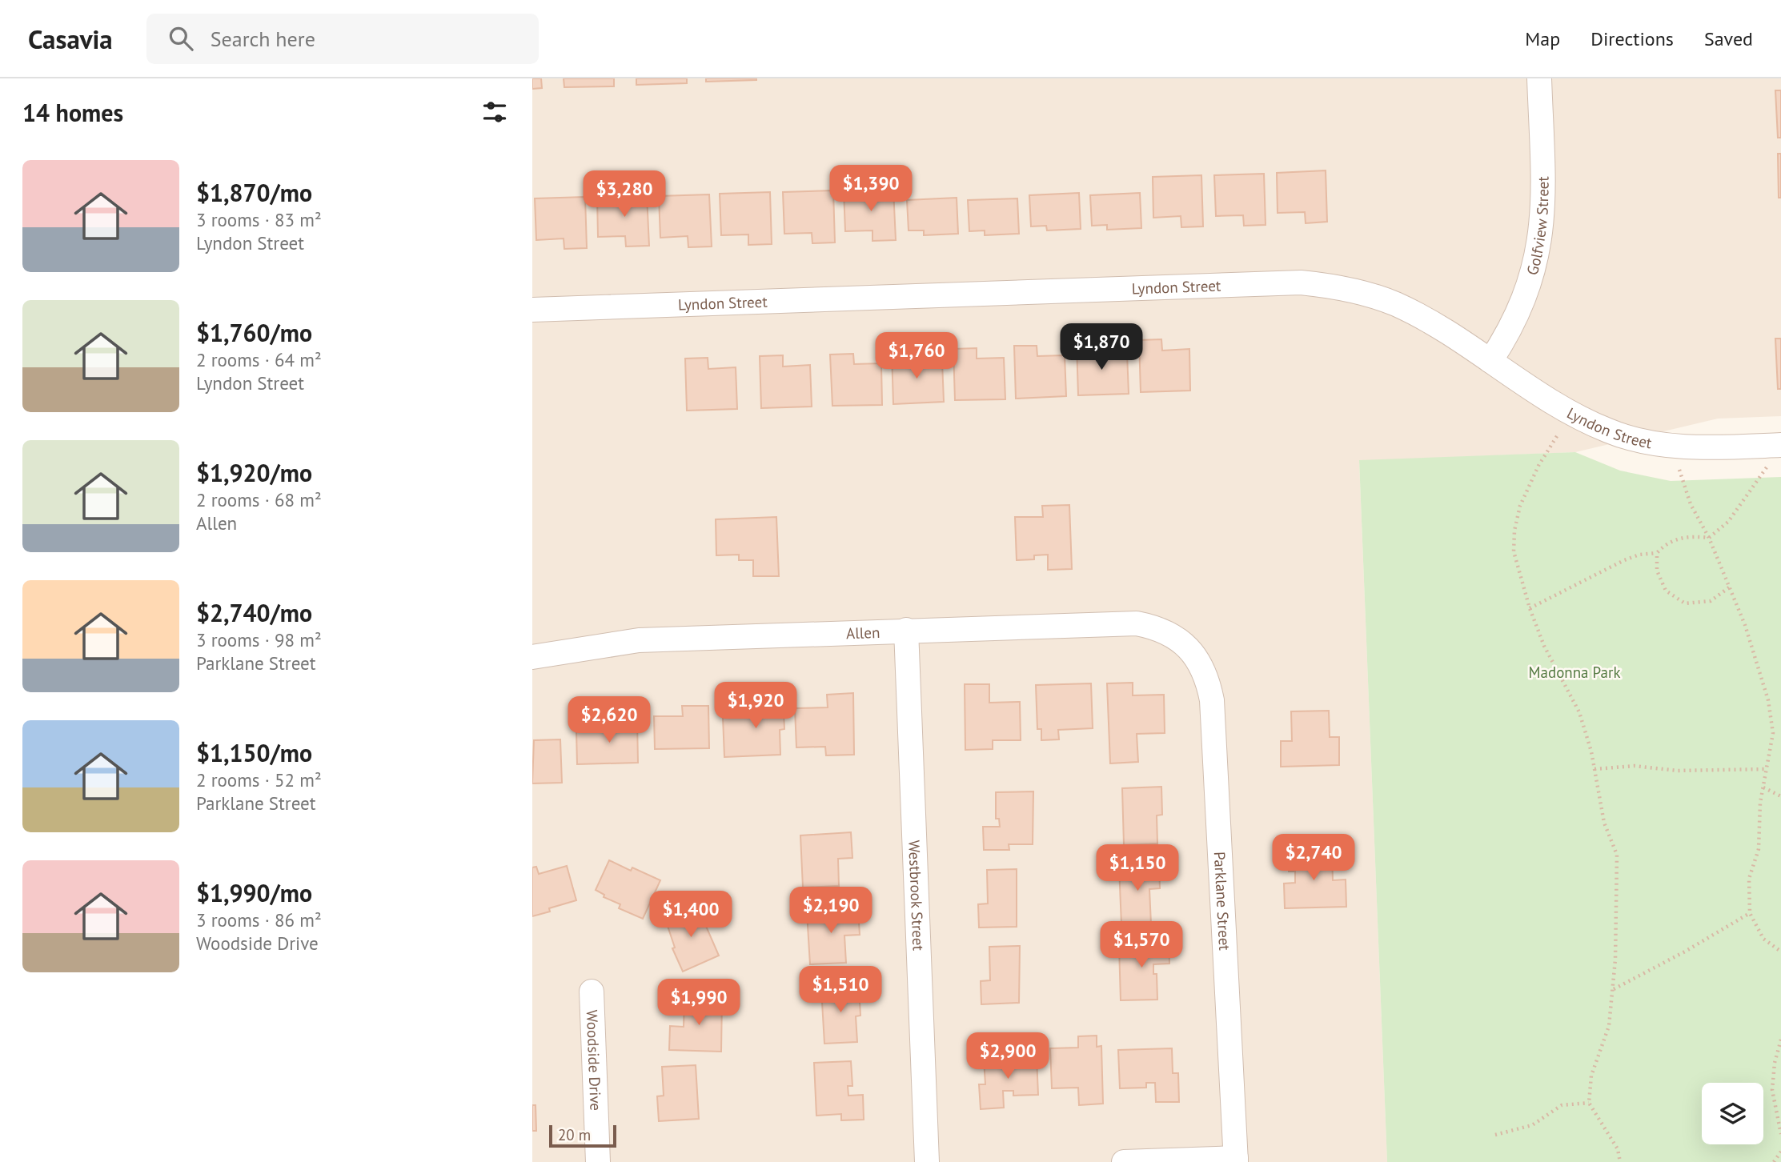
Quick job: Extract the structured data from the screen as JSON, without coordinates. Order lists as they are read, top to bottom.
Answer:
{
  "streets": {
    "street": [
      "Golfview Street",
      "Lyndon Street",
      "Allen",
      "Westbrook Street",
      "Parklane Street",
      "Woodside Drive"
    ]
  },
  "crossings": [
    ["Golfview Street", "Lyndon Street"],
    ["Allen", "Westbrook Street"],
    ["Allen", "Parklane Street"]
  ],
  "parks": ["Madonna Park"],
  "scale_bar": "20 m",
  "page": {
    "header": "Casavia",
    "search": "Search here",
    "nav": ["Map", "Directions", "Saved"],
    "heading": "14 homes",
    "list": [
      {
        "name": "$1,870/mo",
        "note": "3 rooms · 83 m² · Lyndon Street"
      },
      {
        "name": "$1,760/mo",
        "note": "2 rooms · 64 m² · Lyndon Street"
      },
      {
        "name": "$1,920/mo",
        "note": "2 rooms · 68 m² · Allen"
      },
      {
        "name": "$2,740/mo",
        "note": "3 rooms · 98 m² · Parklane Street"
      },
      {
        "name": "$1,150/mo",
        "note": "2 rooms · 52 m² · Parklane Street"
      },
      {
        "name": "$1,990/mo",
        "note": "3 rooms · 86 m² · Woodside Drive"
      }
    ],
    "price": [
      "$1,390",
      "$3,280",
      "$1,870",
      "$1,760",
      "$1,920",
      "$2,620",
      "$2,740",
      "$1,150",
      "$2,190",
      "$1,400",
      "$1,570",
      "$1,510",
      "$1,990",
      "$2,900"
    ],
    "scale": "20 m"
  }
}
